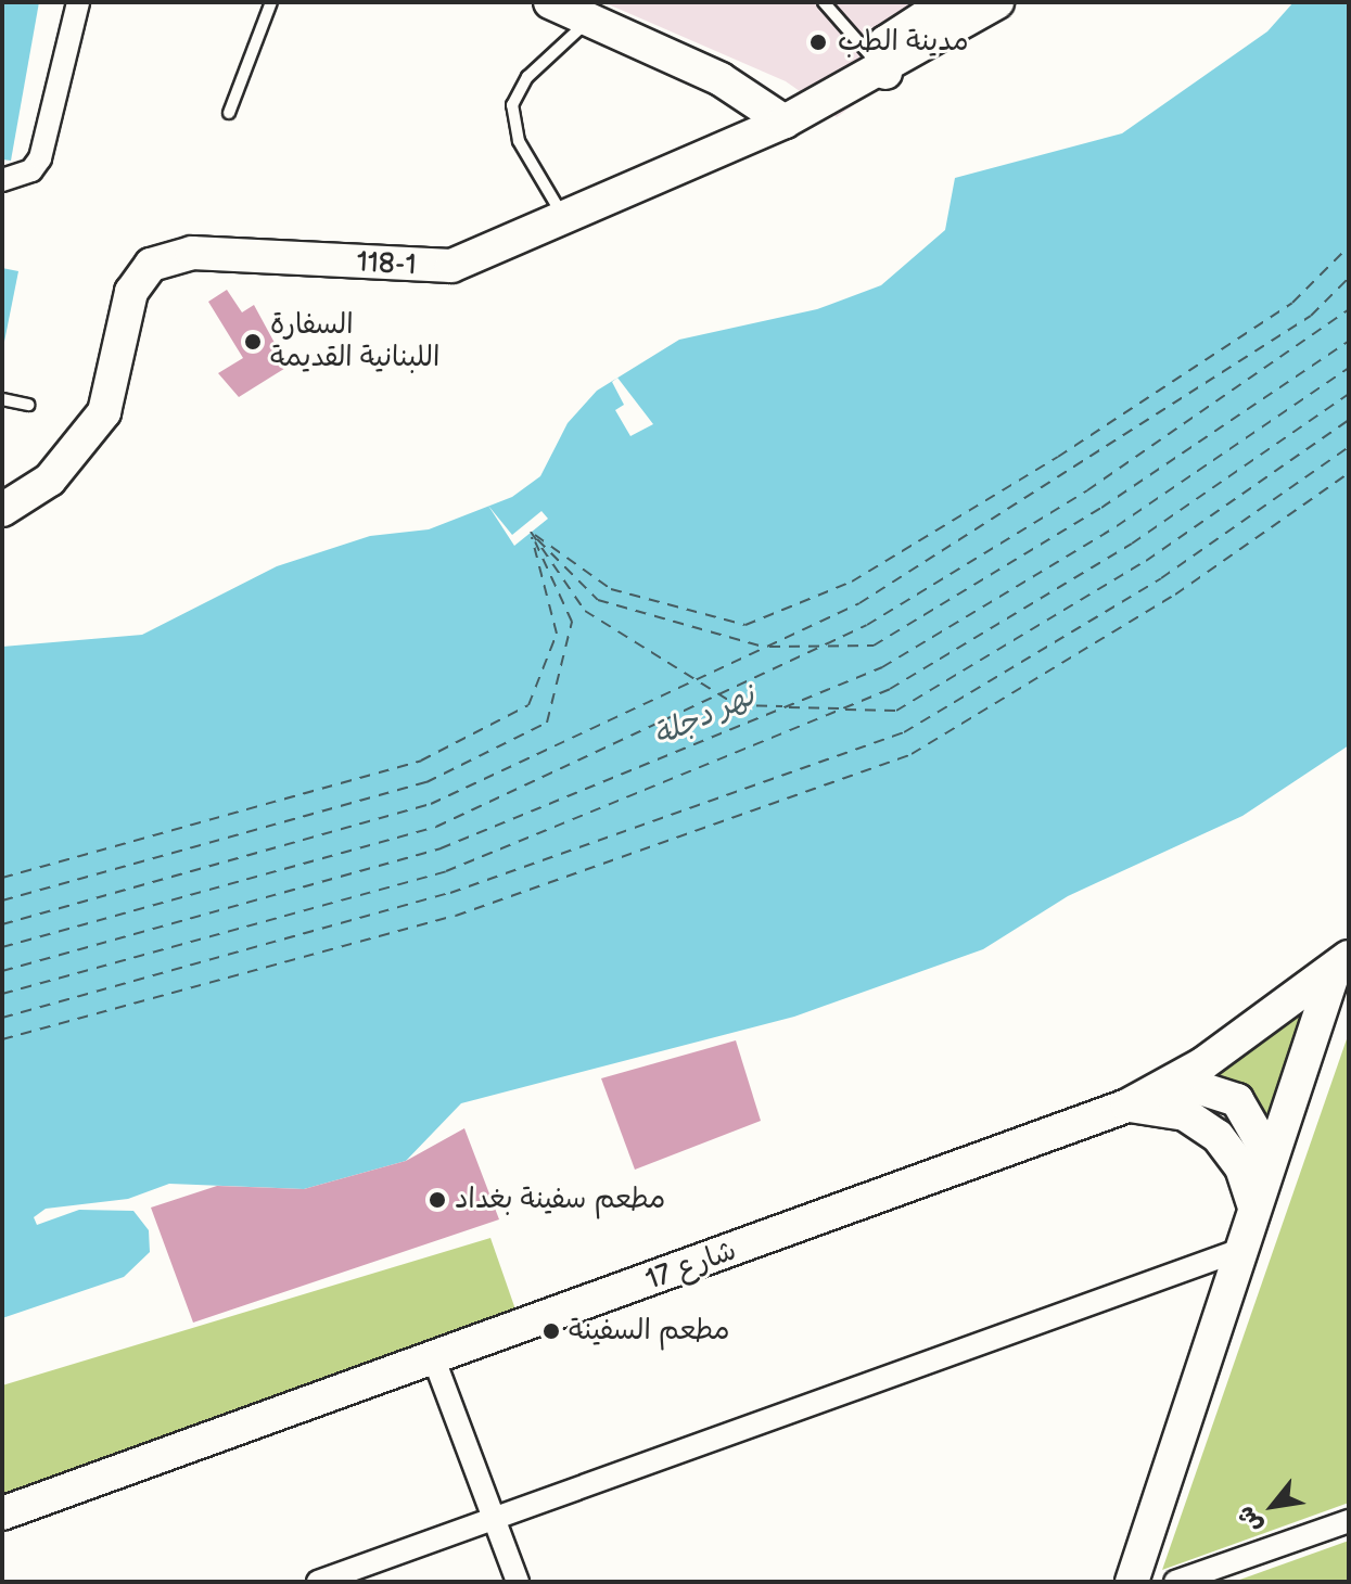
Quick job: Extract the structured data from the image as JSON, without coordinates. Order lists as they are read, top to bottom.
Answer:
{
  "streets": {
    "street": ["118-1", "شارع 17"]
  },
  "water": ["نهر دجلة"],
  "places": [
    "مدينة الطب",
    "السفارة اللبنانية القديمة",
    "مطعم سفينة بغداد",
    "مطعم السفينة"
  ],
  "north": "bottom left"
}
